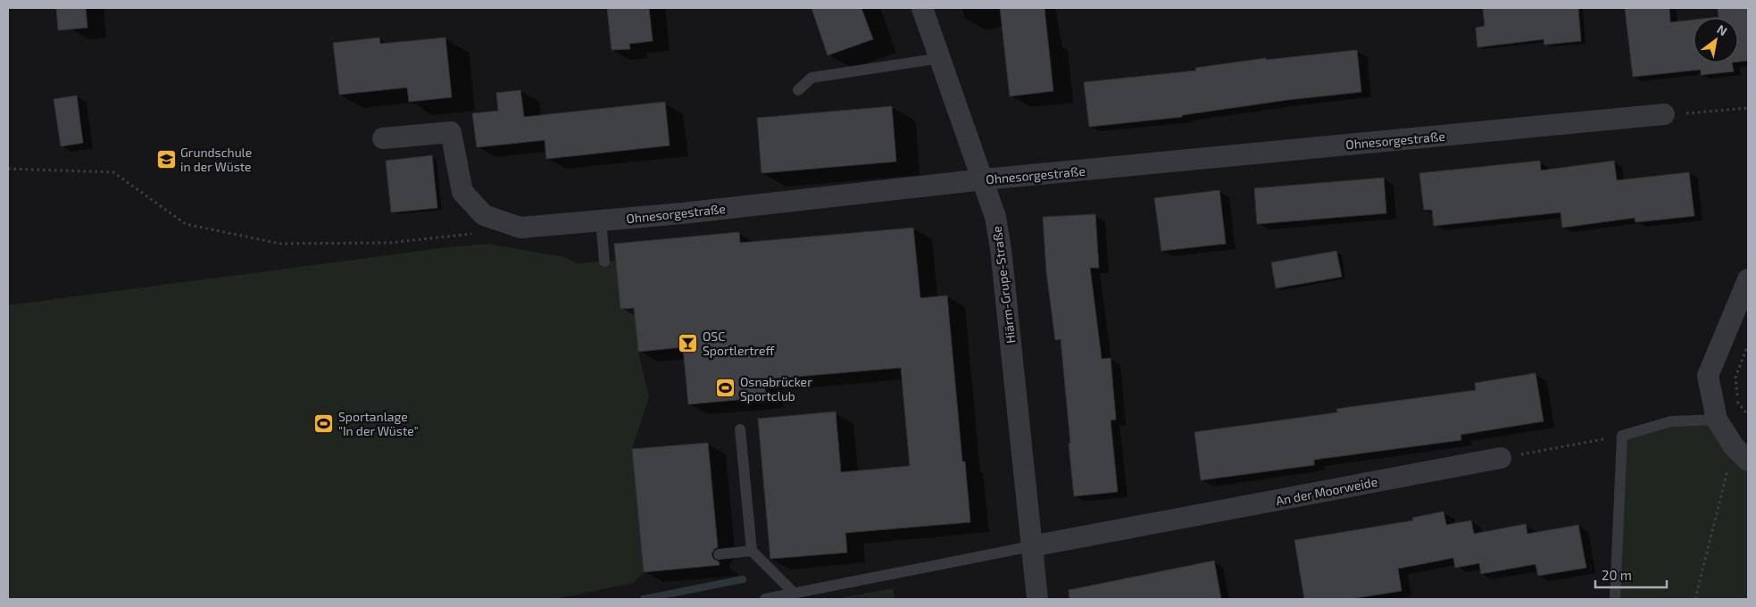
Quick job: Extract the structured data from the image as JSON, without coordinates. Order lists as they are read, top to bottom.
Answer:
{
  "streets": {
    "street": ["Ohnesorgestraße", "Hiärm-Grupe-Straße", "An der Moorweide"]
  },
  "crossings": [
    ["Ohnesorgestraße", "Hiärm-Grupe-Straße"],
    ["Hiärm-Grupe-Straße", "An der Moorweide"]
  ],
  "places": {
    "school or university": ["Grundschule in der Wüste"],
    "bar": ["OSC Sportlertreff"],
    "sports": ["Osnabrücker Sportclub", "Sportanlage \"In der Wüste\""]
  },
  "scale_bar": "20 m",
  "north": "top right"
}
